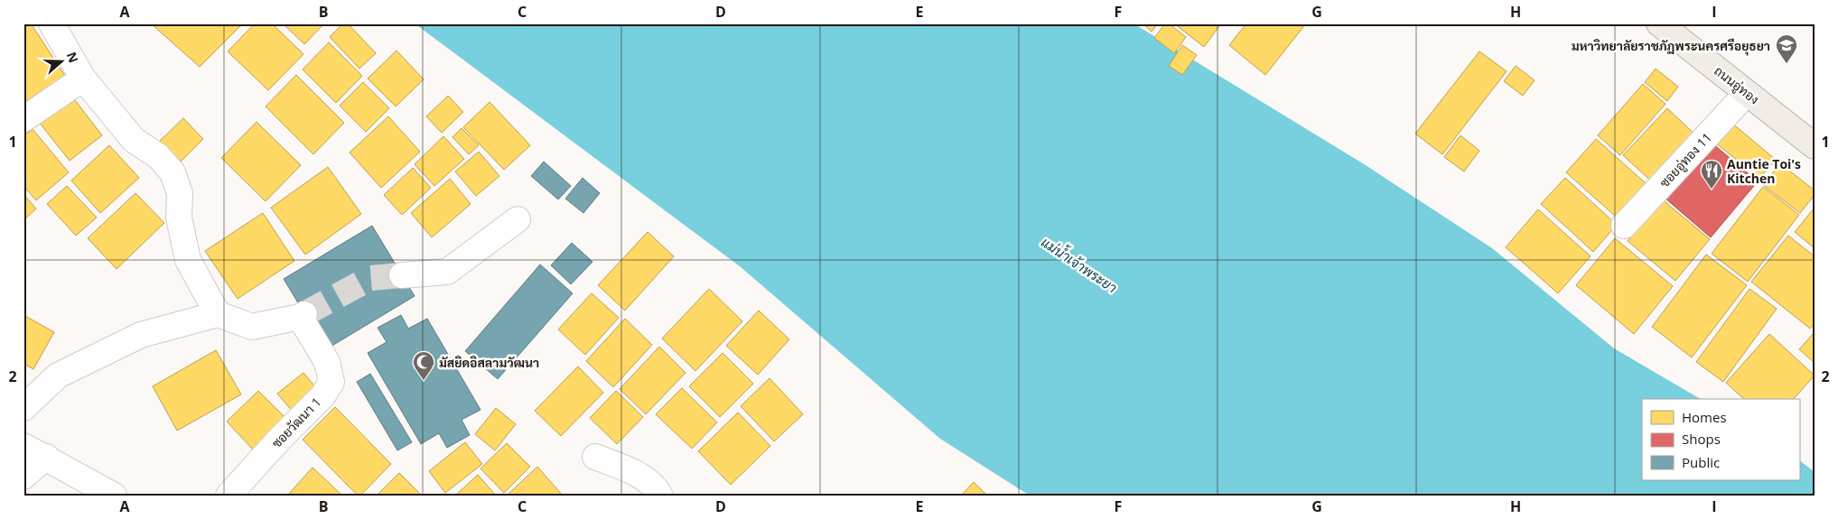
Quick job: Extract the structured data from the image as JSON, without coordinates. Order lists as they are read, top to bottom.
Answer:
{
  "streets": {
    "main road": ["ถนนอู่ทอง"],
    "street": ["ซอยอู่ทอง 11", "ซอยวัฒนา 1"]
  },
  "crossings": [
    ["ถนนอู่ทอง", "ซอยอู่ทอง 11"]
  ],
  "water": ["แม่น้ำเจ้าพระยา"],
  "places": {
    "school or university": ["มหาวิทยาลัยราชภัฏพระนครศรีอยุธยา"],
    "restaurant": ["Auntie Toi's Kitchen"],
    "mosque": ["มัสยิดอิสลามวัฒนา"]
  },
  "legend": ["Homes", "Shops", "Public"],
  "north": "right",
  "grid": {
    "columns": [
      "A",
      "B",
      "C",
      "D",
      "E",
      "F",
      "G",
      "H",
      "I"
    ],
    "rows": ["1", "2"]
  }
}
